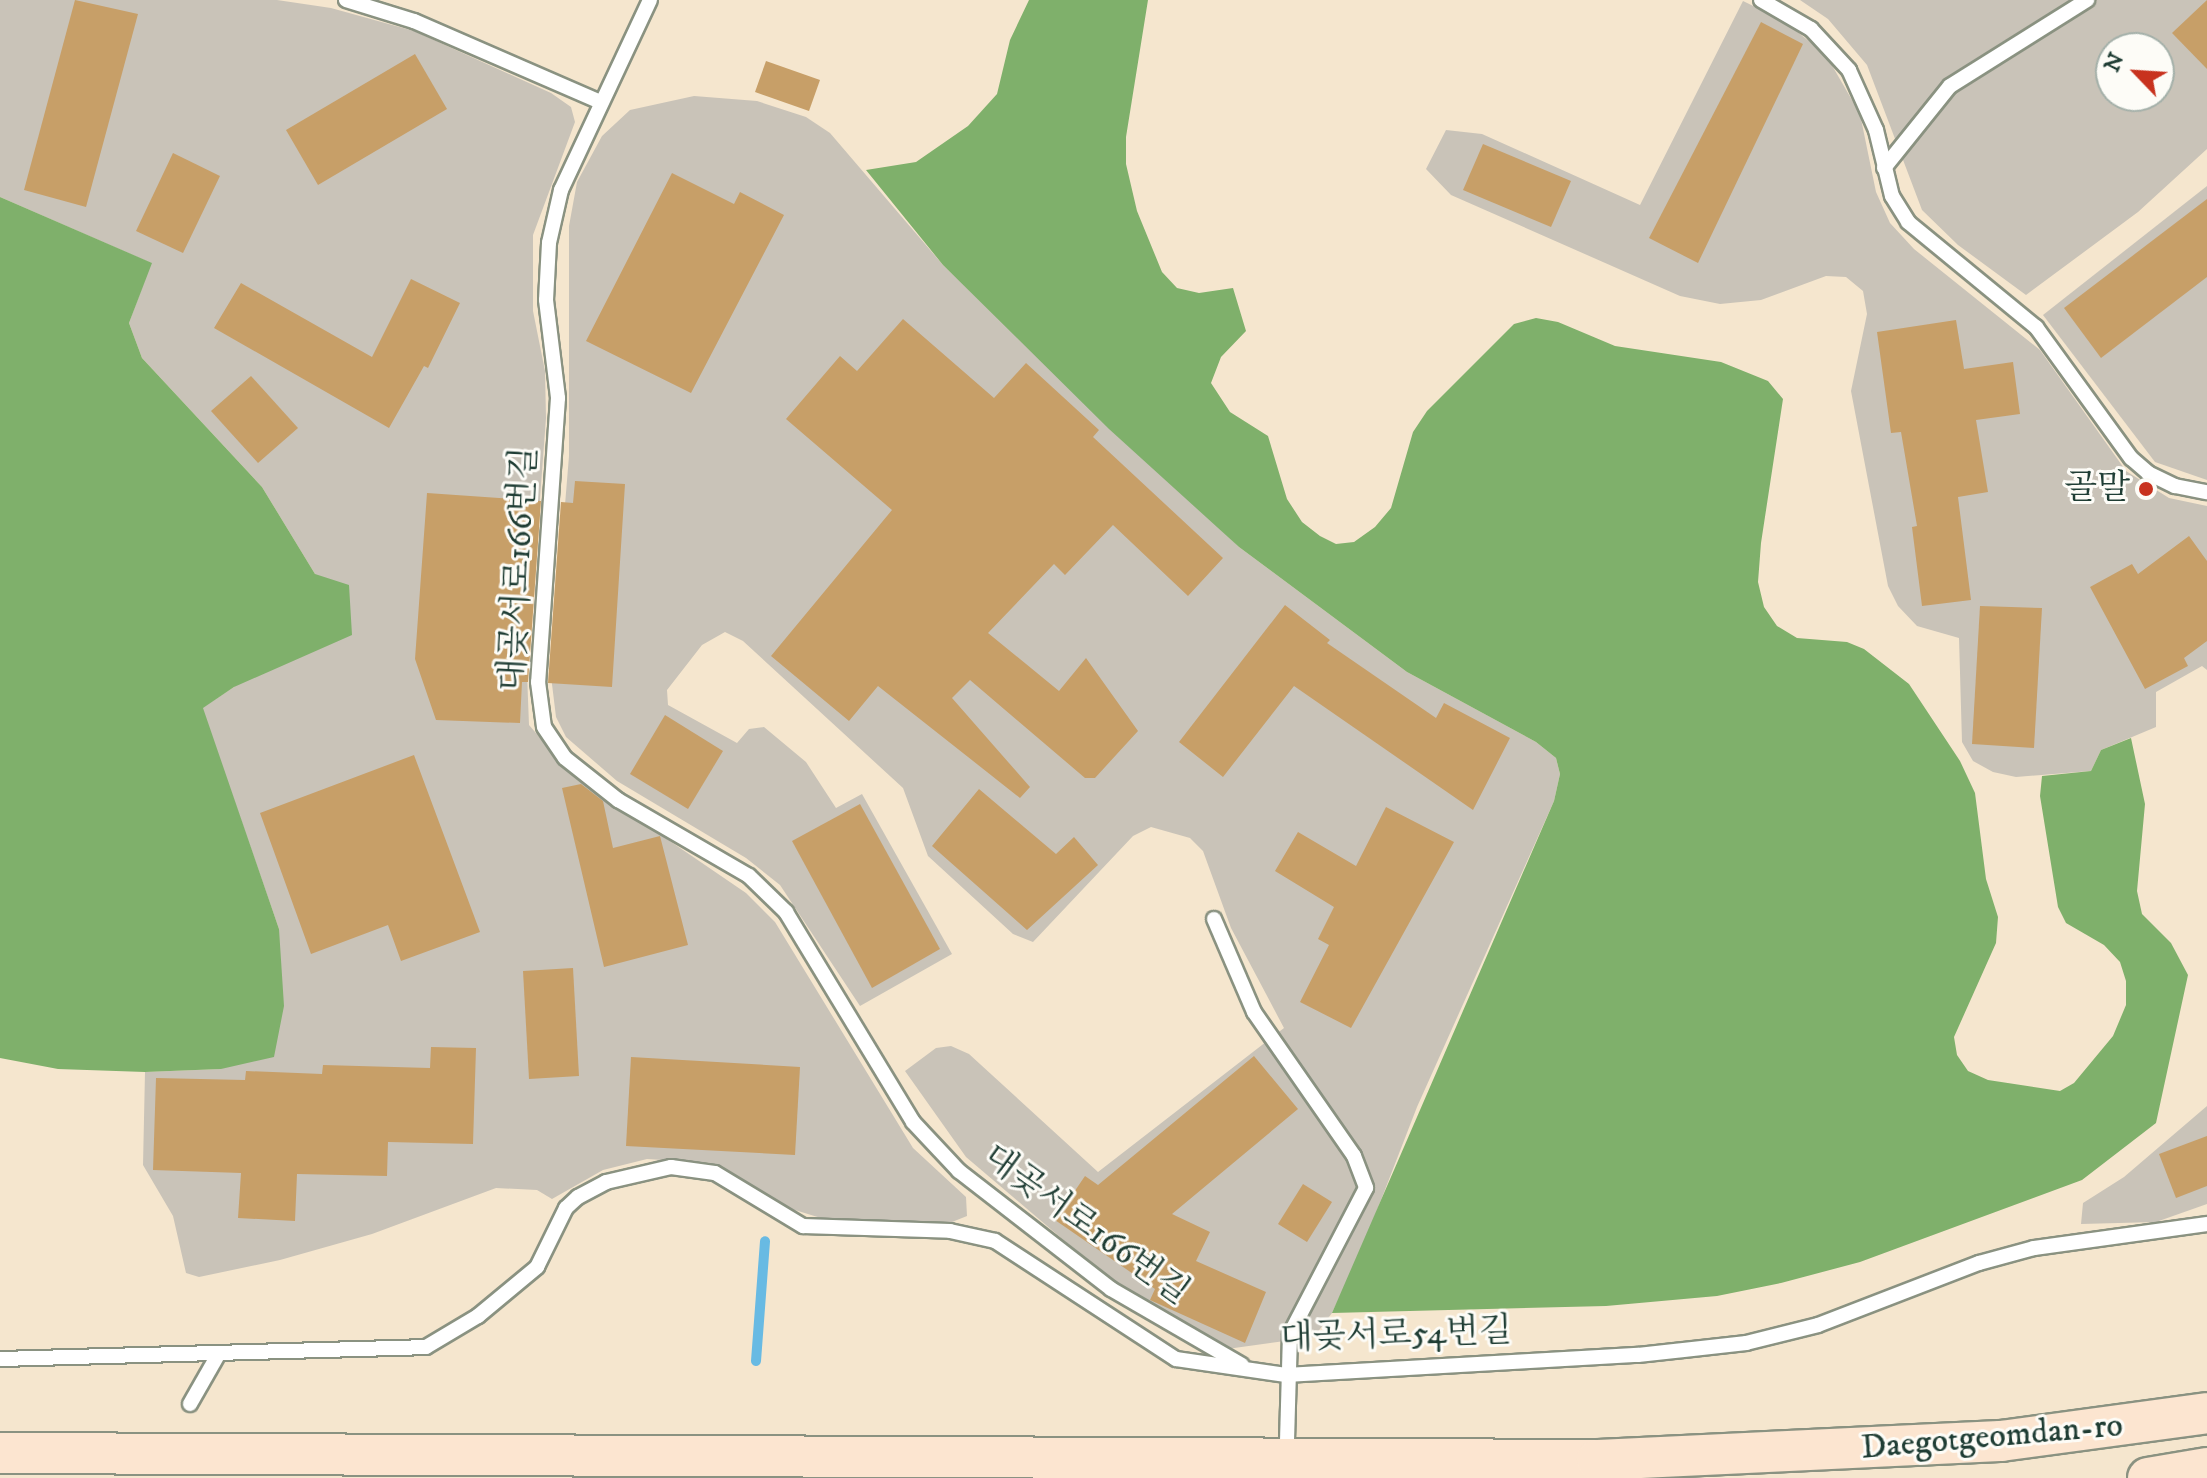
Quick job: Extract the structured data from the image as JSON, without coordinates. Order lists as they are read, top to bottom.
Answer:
{
  "streets": {
    "main road": ["Daegotgeomdan-ro"],
    "lane": ["대곶서로166번길", "대곶서로54번길"]
  },
  "crossings": [
    ["대곶서로166번길", "대곶서로54번길"]
  ],
  "places": ["골말"],
  "north": "top left"
}
